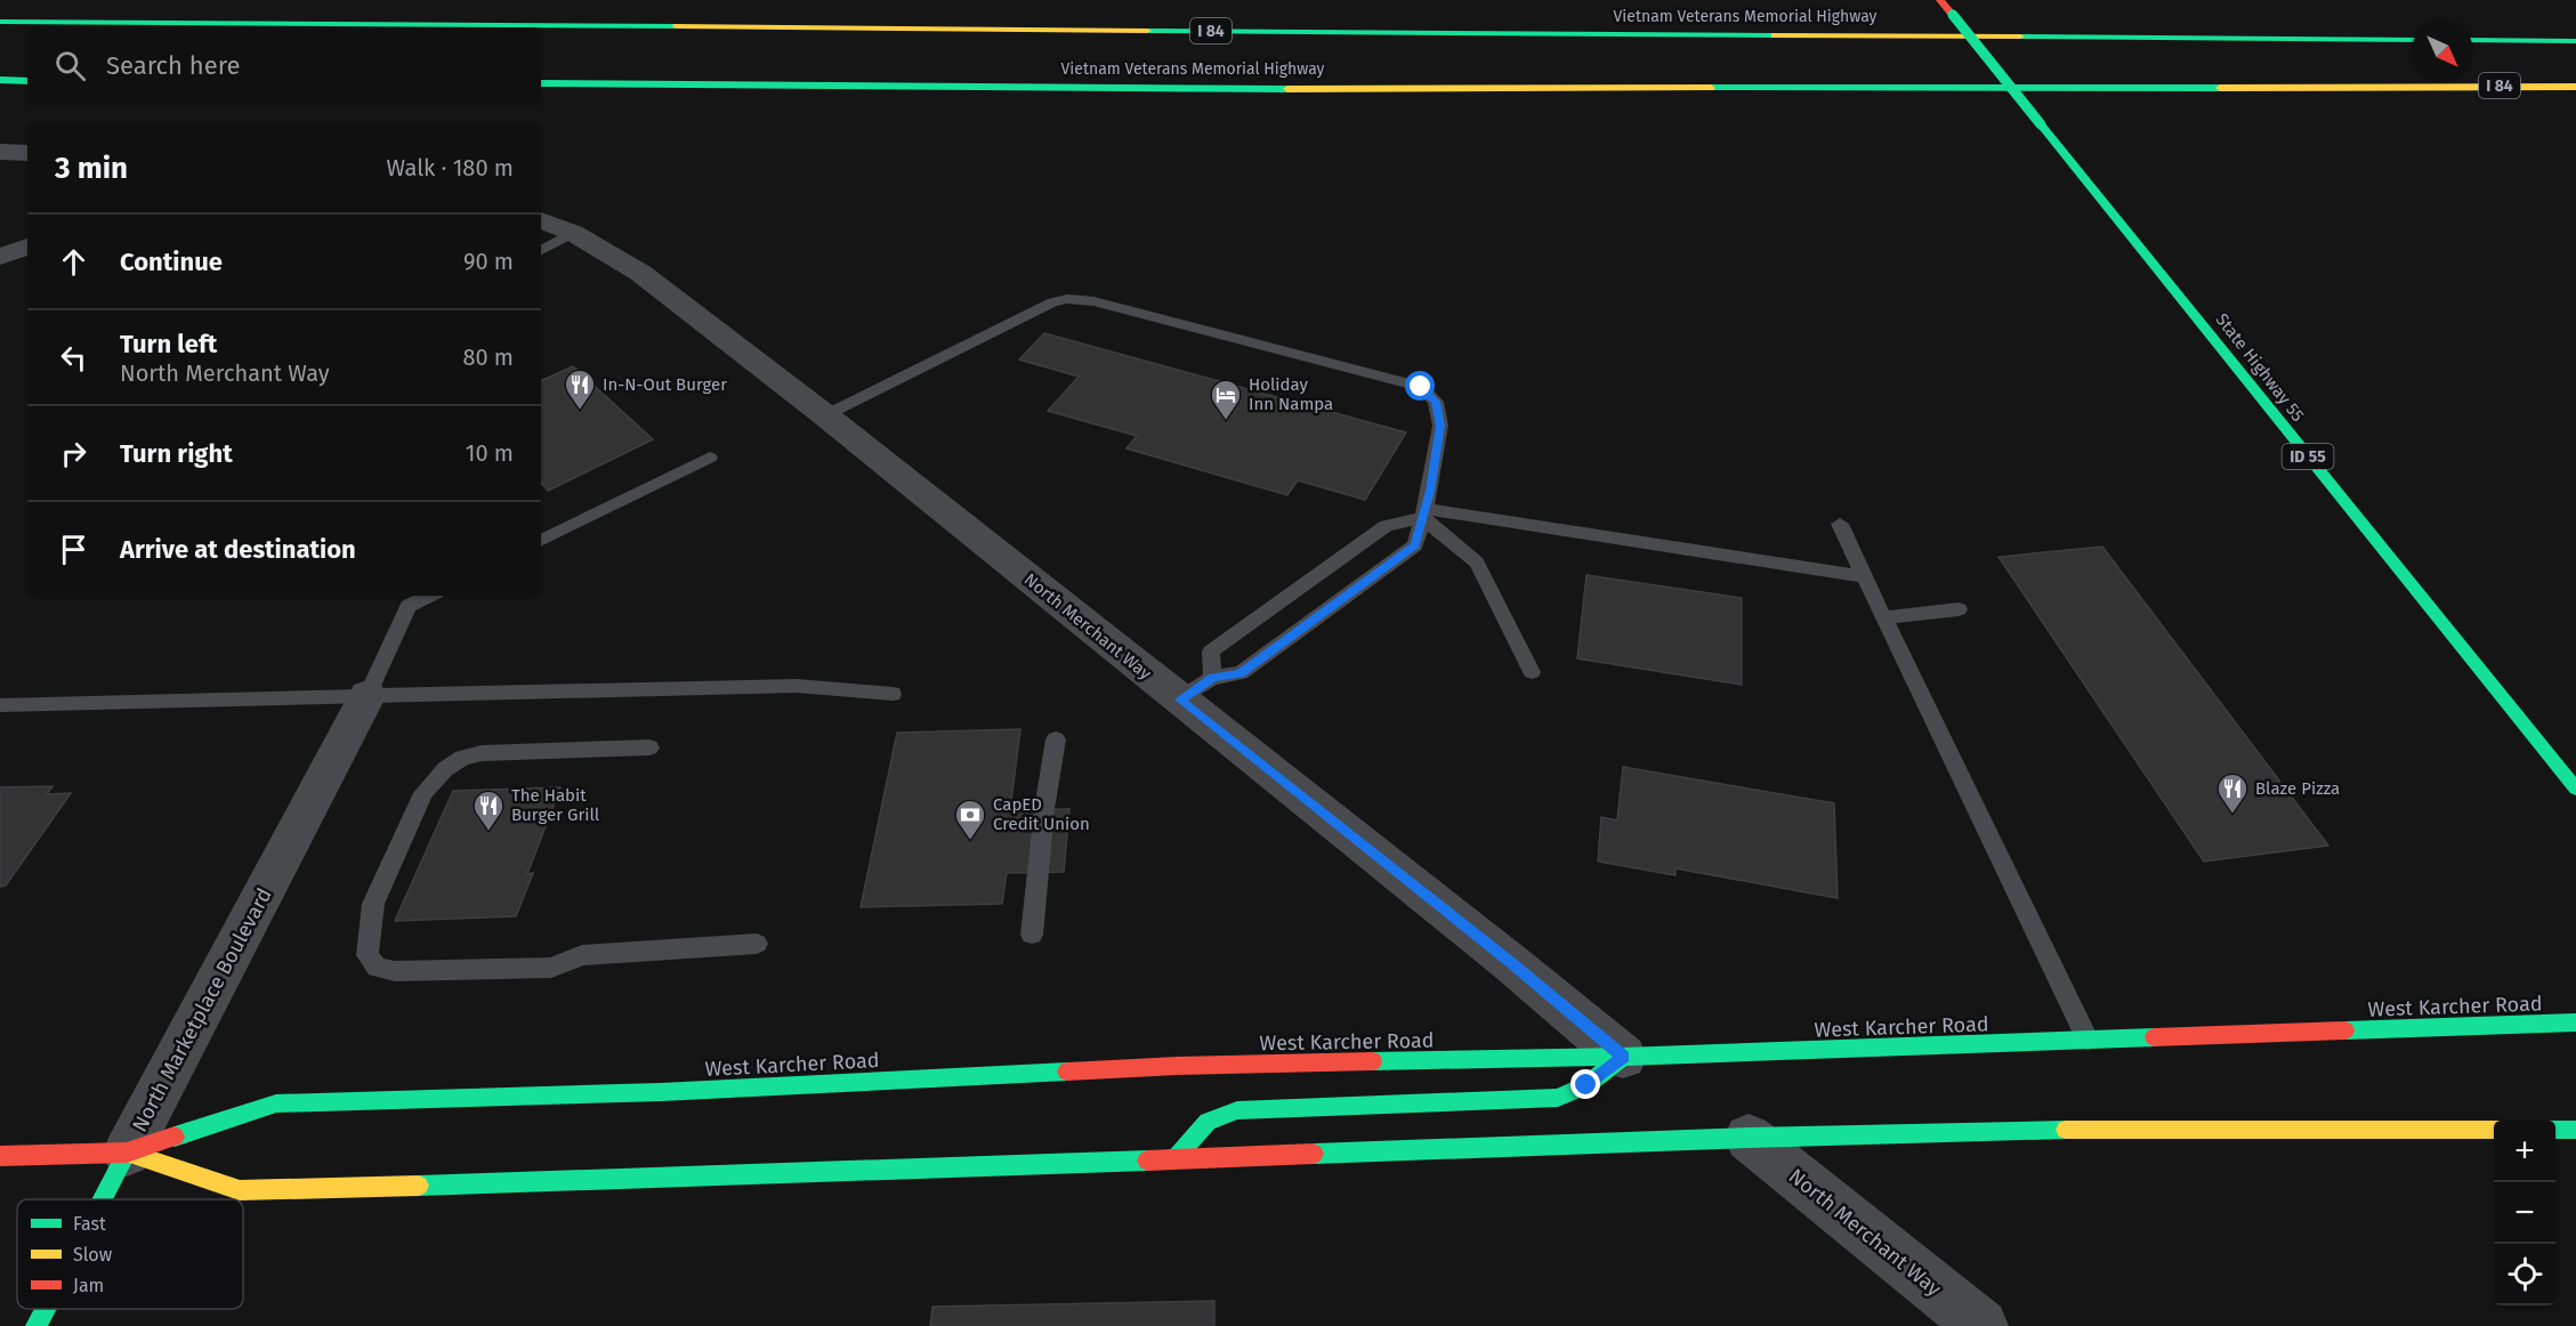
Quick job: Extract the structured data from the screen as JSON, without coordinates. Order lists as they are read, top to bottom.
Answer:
{
  "streets": {
    "main road": [
      "Vietnam Veterans Memorial Highway",
      "I 84",
      "State Highway 55",
      "ID 55",
      "West Karcher Road",
      "North Marketplace Boulevard"
    ],
    "street": ["North Merchant Way"]
  },
  "crossings": [
    ["Vietnam Veterans Memorial Highway", "I 84"],
    ["North Merchant Way", "West Karcher Road"],
    ["West Karcher Road", "North Marketplace Boulevard"]
  ],
  "places": {
    "restaurant": ["In-N-Out Burger", "Blaze Pizza", "The Habit Burger Grill"],
    "hotel": ["Holiday Inn Nampa"],
    "bank": ["CapED Credit Union"]
  },
  "legend": ["Fast", "Slow", "Jam"],
  "north": "bottom right",
  "page": {
    "search": "Search here",
    "heading": ["3 min", "Walk · 180 m"],
    "list": [
      ["Continue", "90 m"],
      ["Turn left", "North Merchant Way", "80 m"],
      ["Turn right", "10 m"],
      "Arrive at destination"
    ],
    "map_buttons": ["+", "−"]
  }
}
